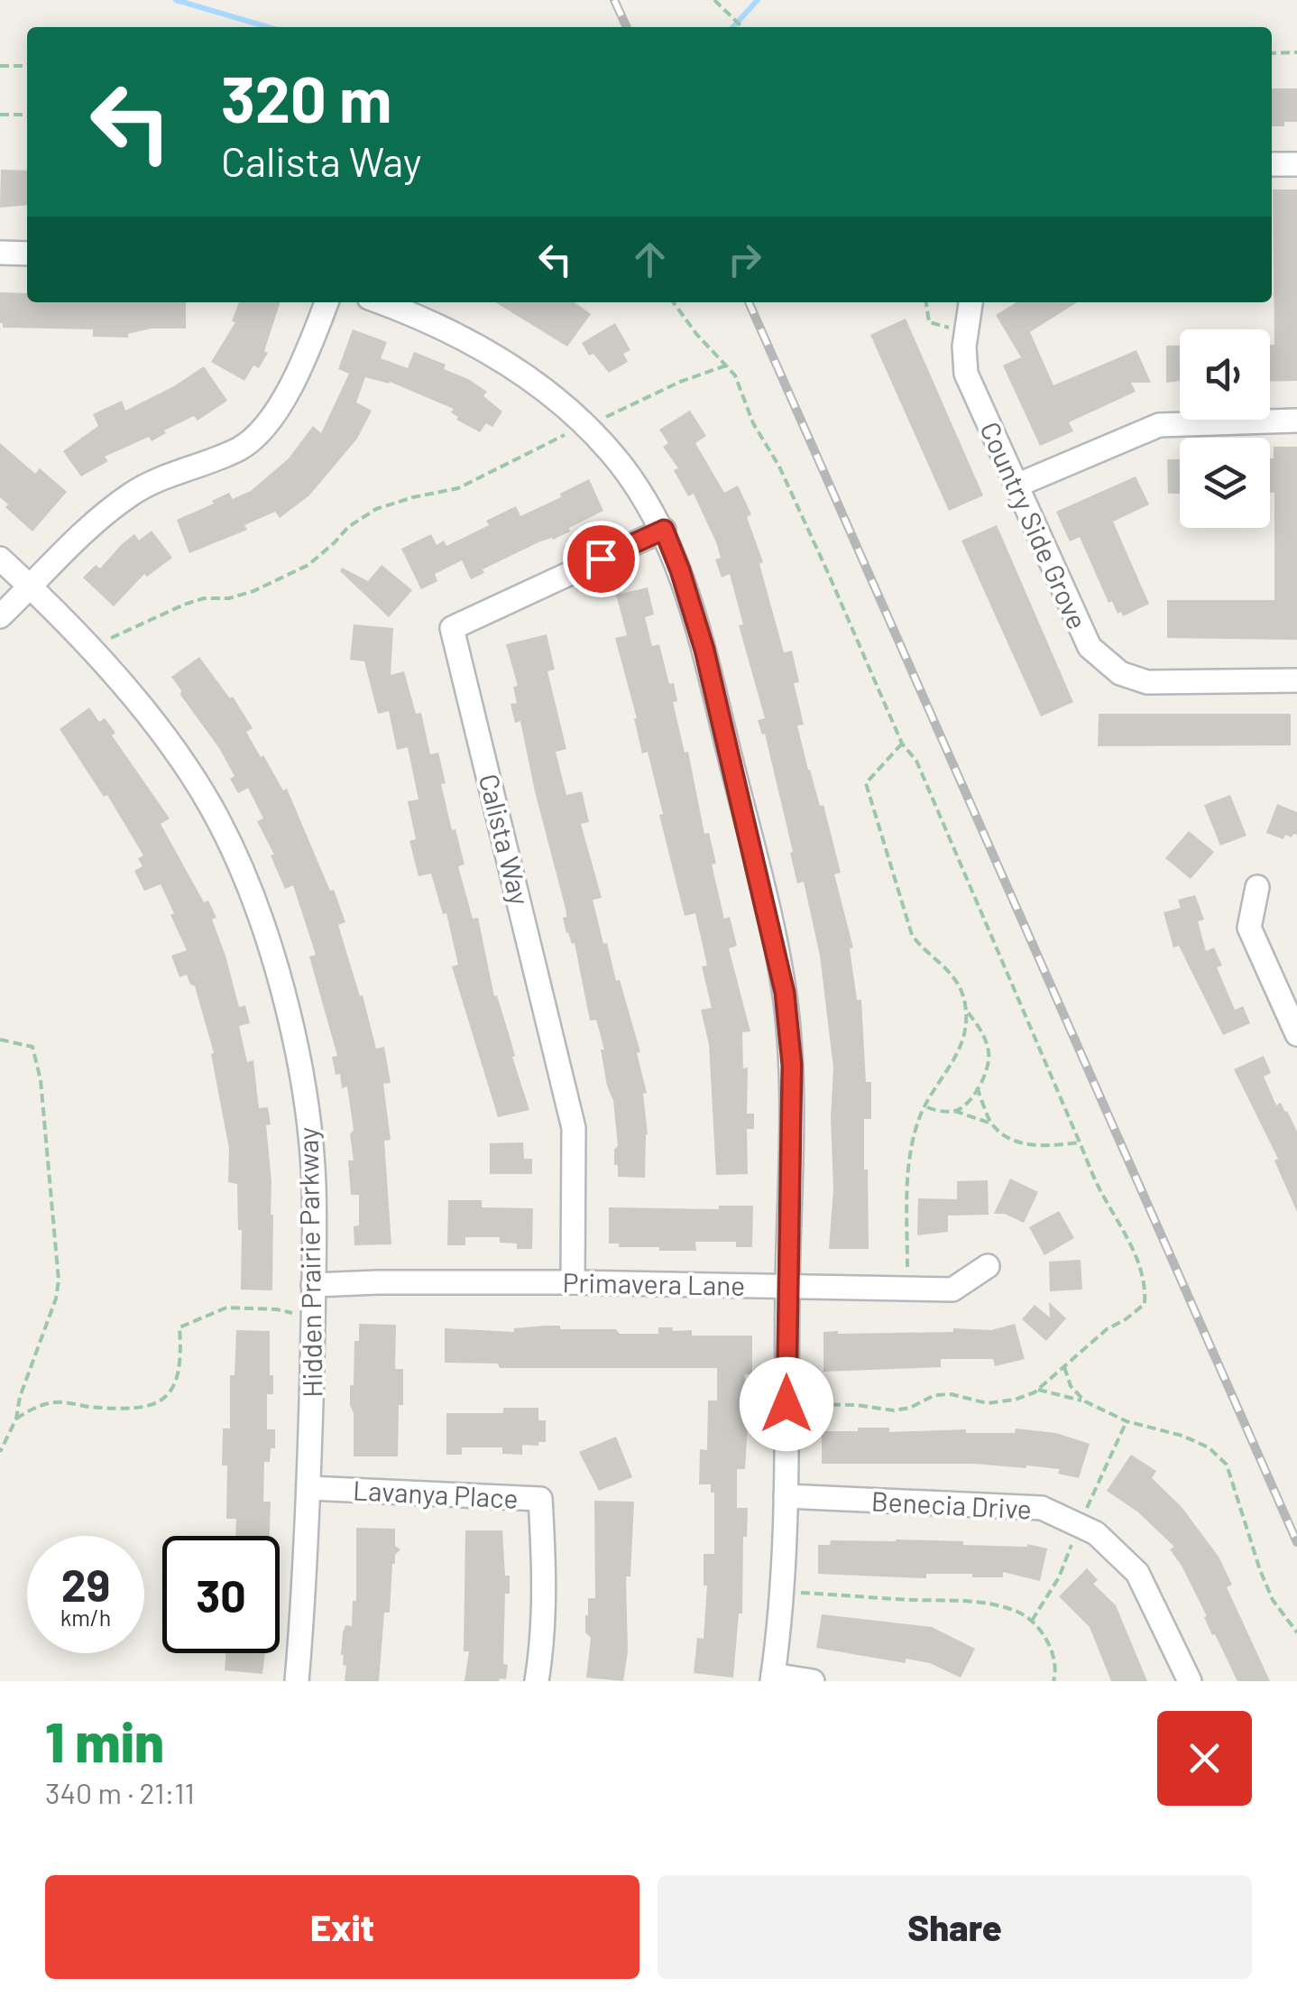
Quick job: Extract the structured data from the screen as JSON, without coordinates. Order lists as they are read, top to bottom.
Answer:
{
  "streets": {
    "street": [
      "Country Side Grove",
      "Calista Way",
      "Hidden Prairie Parkway",
      "Primavera Lane",
      "Lavanya Place",
      "Benecia Drive"
    ]
  },
  "crossings": [
    ["Calista Way", "Primavera Lane"],
    ["Hidden Prairie Parkway", "Primavera Lane"],
    ["Hidden Prairie Parkway", "Lavanya Place"]
  ],
  "page": {
    "turn": ["320 m", "Calista Way"],
    "speed": "29 km/h",
    "limit": "30",
    "heading": ["1 min", "340 m · 21:11"],
    "buttons": ["Exit", "Share"]
  }
}
